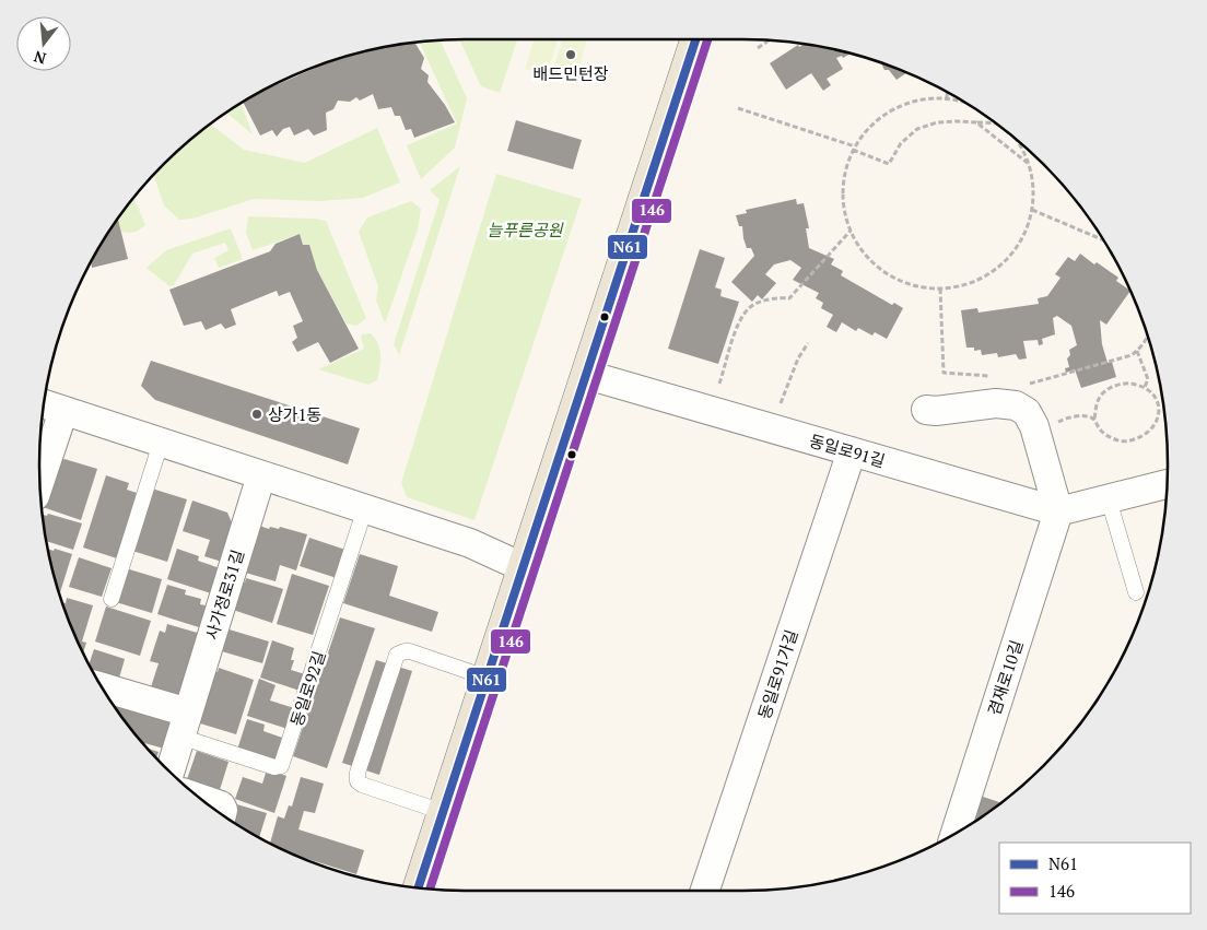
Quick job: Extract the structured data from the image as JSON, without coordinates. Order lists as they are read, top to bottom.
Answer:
{
  "streets": {
    "street": [
      "동일로91길",
      "사가정로31길",
      "동일로91가길",
      "겸재로10길"
    ],
    "lane": ["동일로92길"]
  },
  "crossings": [
    ["동일로91길", "동일로91가길"],
    ["동일로91길", "겸재로10길"],
    ["사가정로31길", "동일로92길"]
  ],
  "parks": ["늘푸른공원"],
  "places": ["배드민턴장", "상가1동"],
  "lines": ["transit line N61", "transit line 146"],
  "legend": ["N61", "146"],
  "north": "bottom"
}
